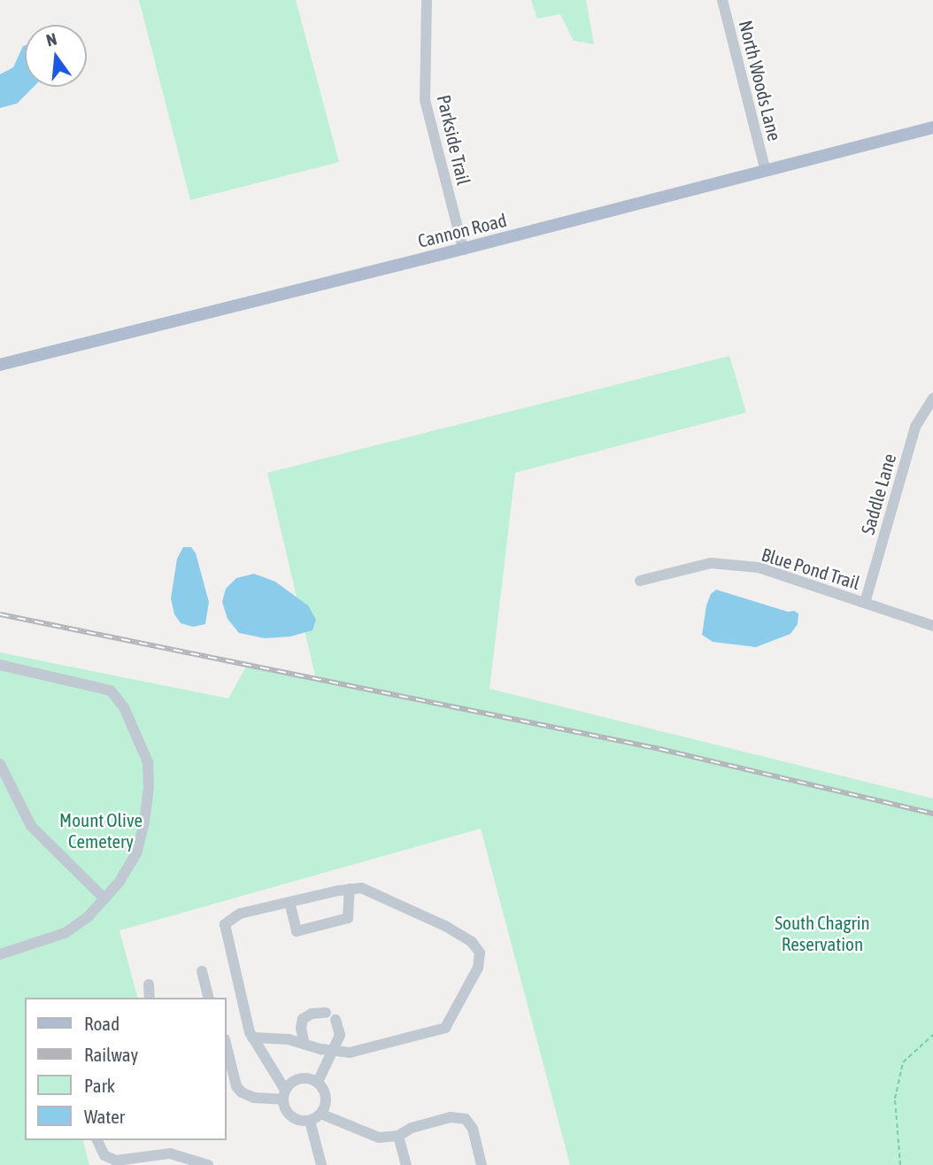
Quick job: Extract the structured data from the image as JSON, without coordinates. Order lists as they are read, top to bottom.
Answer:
{
  "streets": {
    "main road": ["Cannon Road"],
    "street": [
      "North Woods Lane",
      "Parkside Trail",
      "Saddle Lane",
      "Blue Pond Trail"
    ]
  },
  "crossings": [
    ["North Woods Lane", "Cannon Road"],
    ["Parkside Trail", "Cannon Road"],
    ["Saddle Lane", "Blue Pond Trail"]
  ],
  "parks": ["Mount Olive Cemetery", "South Chagrin Reservation"],
  "legend": [
    "Road",
    "Railway",
    "Park",
    "Water"
  ],
  "north": "top"
}
